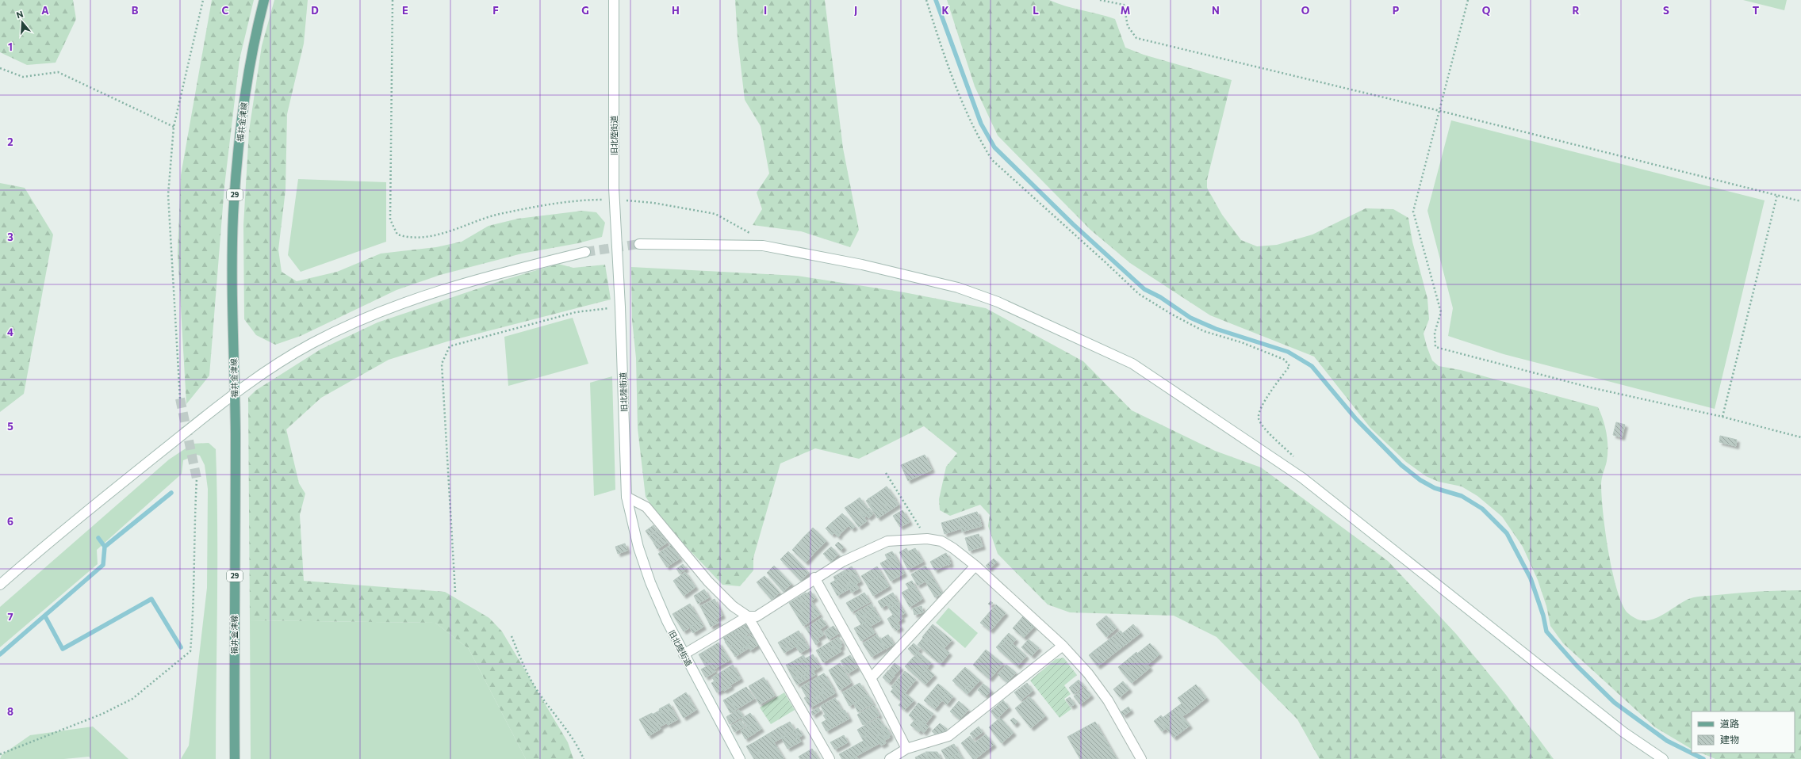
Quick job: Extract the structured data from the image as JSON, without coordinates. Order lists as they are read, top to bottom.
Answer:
{
  "streets": {
    "main road": ["福井金津線", "29"],
    "street": ["旧北陸街道"]
  },
  "legend": ["道路", "建物"],
  "north": "top",
  "grid": {
    "columns": [
      "A",
      "B",
      "C",
      "D",
      "E",
      "F",
      "G",
      "H",
      "I",
      "J",
      "K",
      "L",
      "M",
      "N",
      "O",
      "P",
      "Q",
      "R",
      "S",
      "T"
    ],
    "rows": [
      "1",
      "2",
      "3",
      "4",
      "5",
      "6",
      "7",
      "8"
    ]
  }
}
